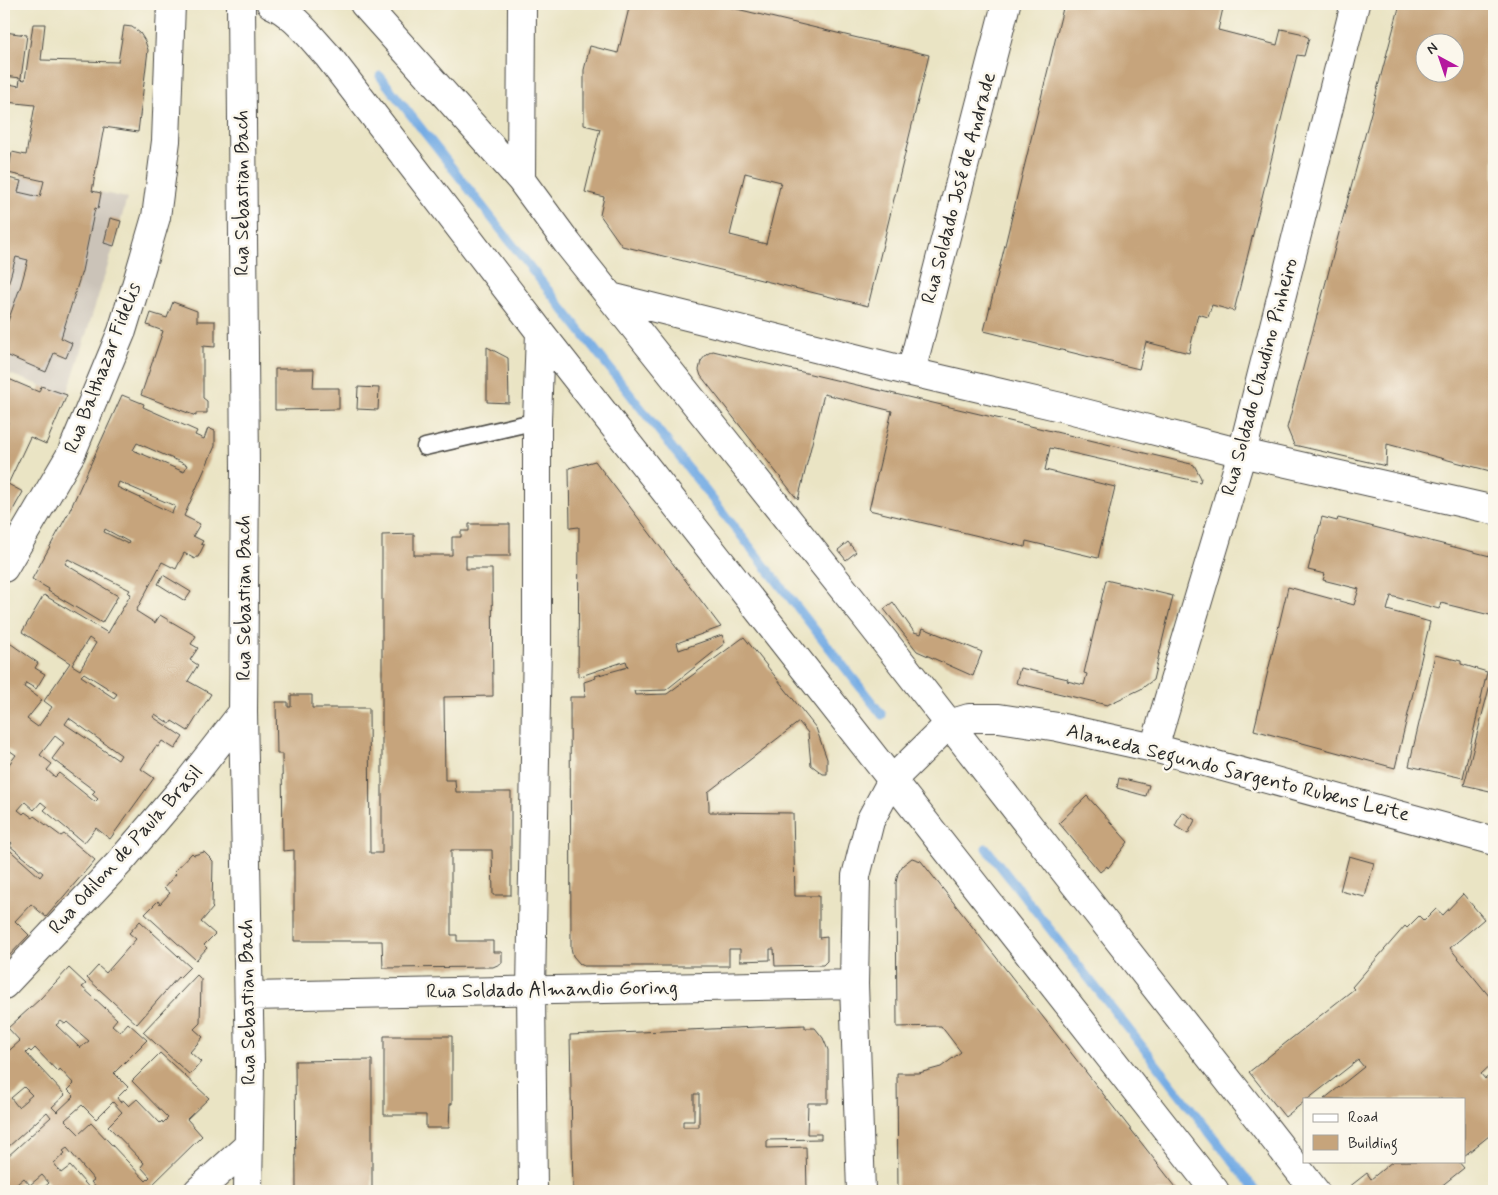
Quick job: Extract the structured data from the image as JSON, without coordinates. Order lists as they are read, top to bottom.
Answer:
{
  "streets": {
    "street": [
      "Rua Soldado José de Andrade",
      "Rua Sebastian Bach",
      "Rua Balthazar Fidelis",
      "Rua Soldado Claudino Pinheiro",
      "Alameda Segundo Sargento Rubens Leite",
      "Rua Odilon de Paula Brasil",
      "Rua Soldado Almandio Goring"
    ]
  },
  "crossings": [
    ["Rua Sebastian Bach", "Rua Odilon de Paula Brasil"],
    ["Rua Sebastian Bach", "Rua Soldado Almandio Goring"],
    ["Rua Soldado Claudino Pinheiro", "Alameda Segundo Sargento Rubens Leite"]
  ],
  "legend": ["Road", "Building"],
  "north": "top left"
}
